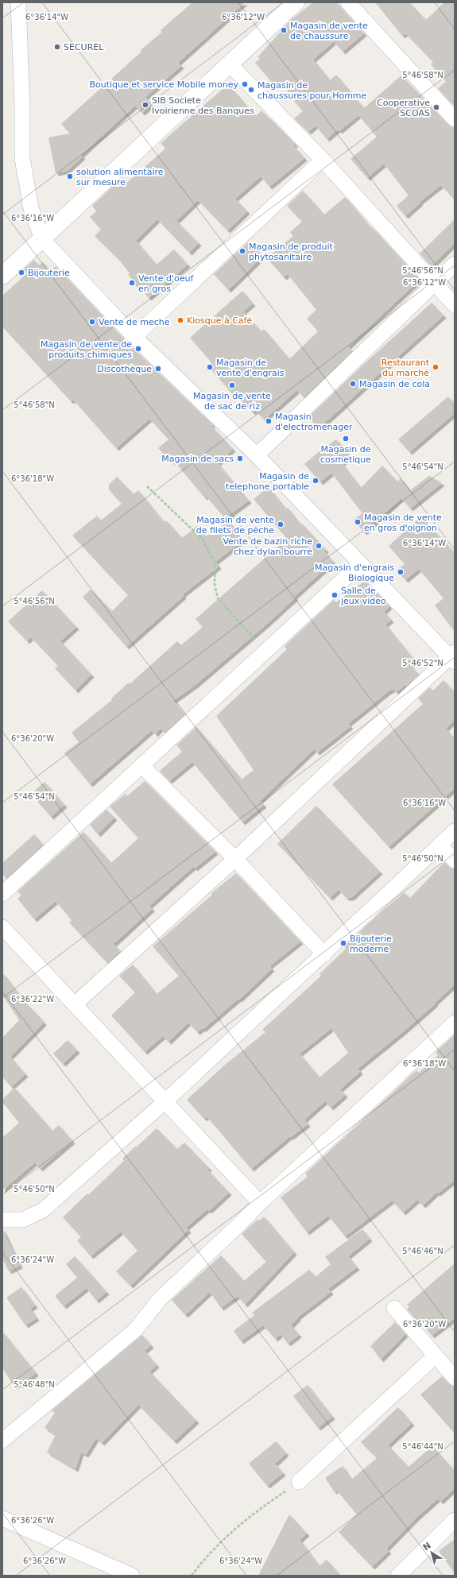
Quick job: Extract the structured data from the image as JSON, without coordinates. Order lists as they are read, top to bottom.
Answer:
{
  "places": [
    "Magasin de vente de chaussure",
    "SECUREL",
    "Boutique et service Mobile money",
    "Magasin de chaussures pour Homme",
    "SIB Societe Ivoirienne des Banques",
    "Cooperative SCOAS",
    "solution alimentaire sur mesure",
    "Magasin de produit phytosanitaire",
    "Bijouterie",
    "Vente d'oeuf en gros",
    "Kiosque à Café",
    "Vente de meche",
    "Magasin de vente de produits chimiques",
    "Magasin de vente d'engrais",
    "Restaurant du marché",
    "Discothèque",
    "Magasin de cola",
    "Magasin de vente de sac de riz",
    "Magasin d'electromenager",
    "Magasin de cosmetique",
    "Magasin de sacs",
    "Magasin de telephone portable",
    "Magasin de vente en gros d'oignon",
    "Magasin de vente de filets de pêche",
    "Vente de bazin riche chez dylan bourré",
    "Magasin d'engrais Biologique",
    "Salle de jeux video",
    "Bijouterie moderne"
  ],
  "north": "top left",
  "coordinates": [
    "6°36'14\"W",
    "6°36'12\"W",
    "5°46'58\"N",
    "6°36'16\"W",
    "5°46'56\"N",
    "5°46'54\"N",
    "6°36'18\"W",
    "5°46'52\"N",
    "6°36'20\"W",
    "5°46'50\"N",
    "6°36'22\"W",
    "5°46'46\"N",
    "6°36'24\"W",
    "5°46'48\"N",
    "5°46'44\"N",
    "6°36'26\"W"
  ]
}
